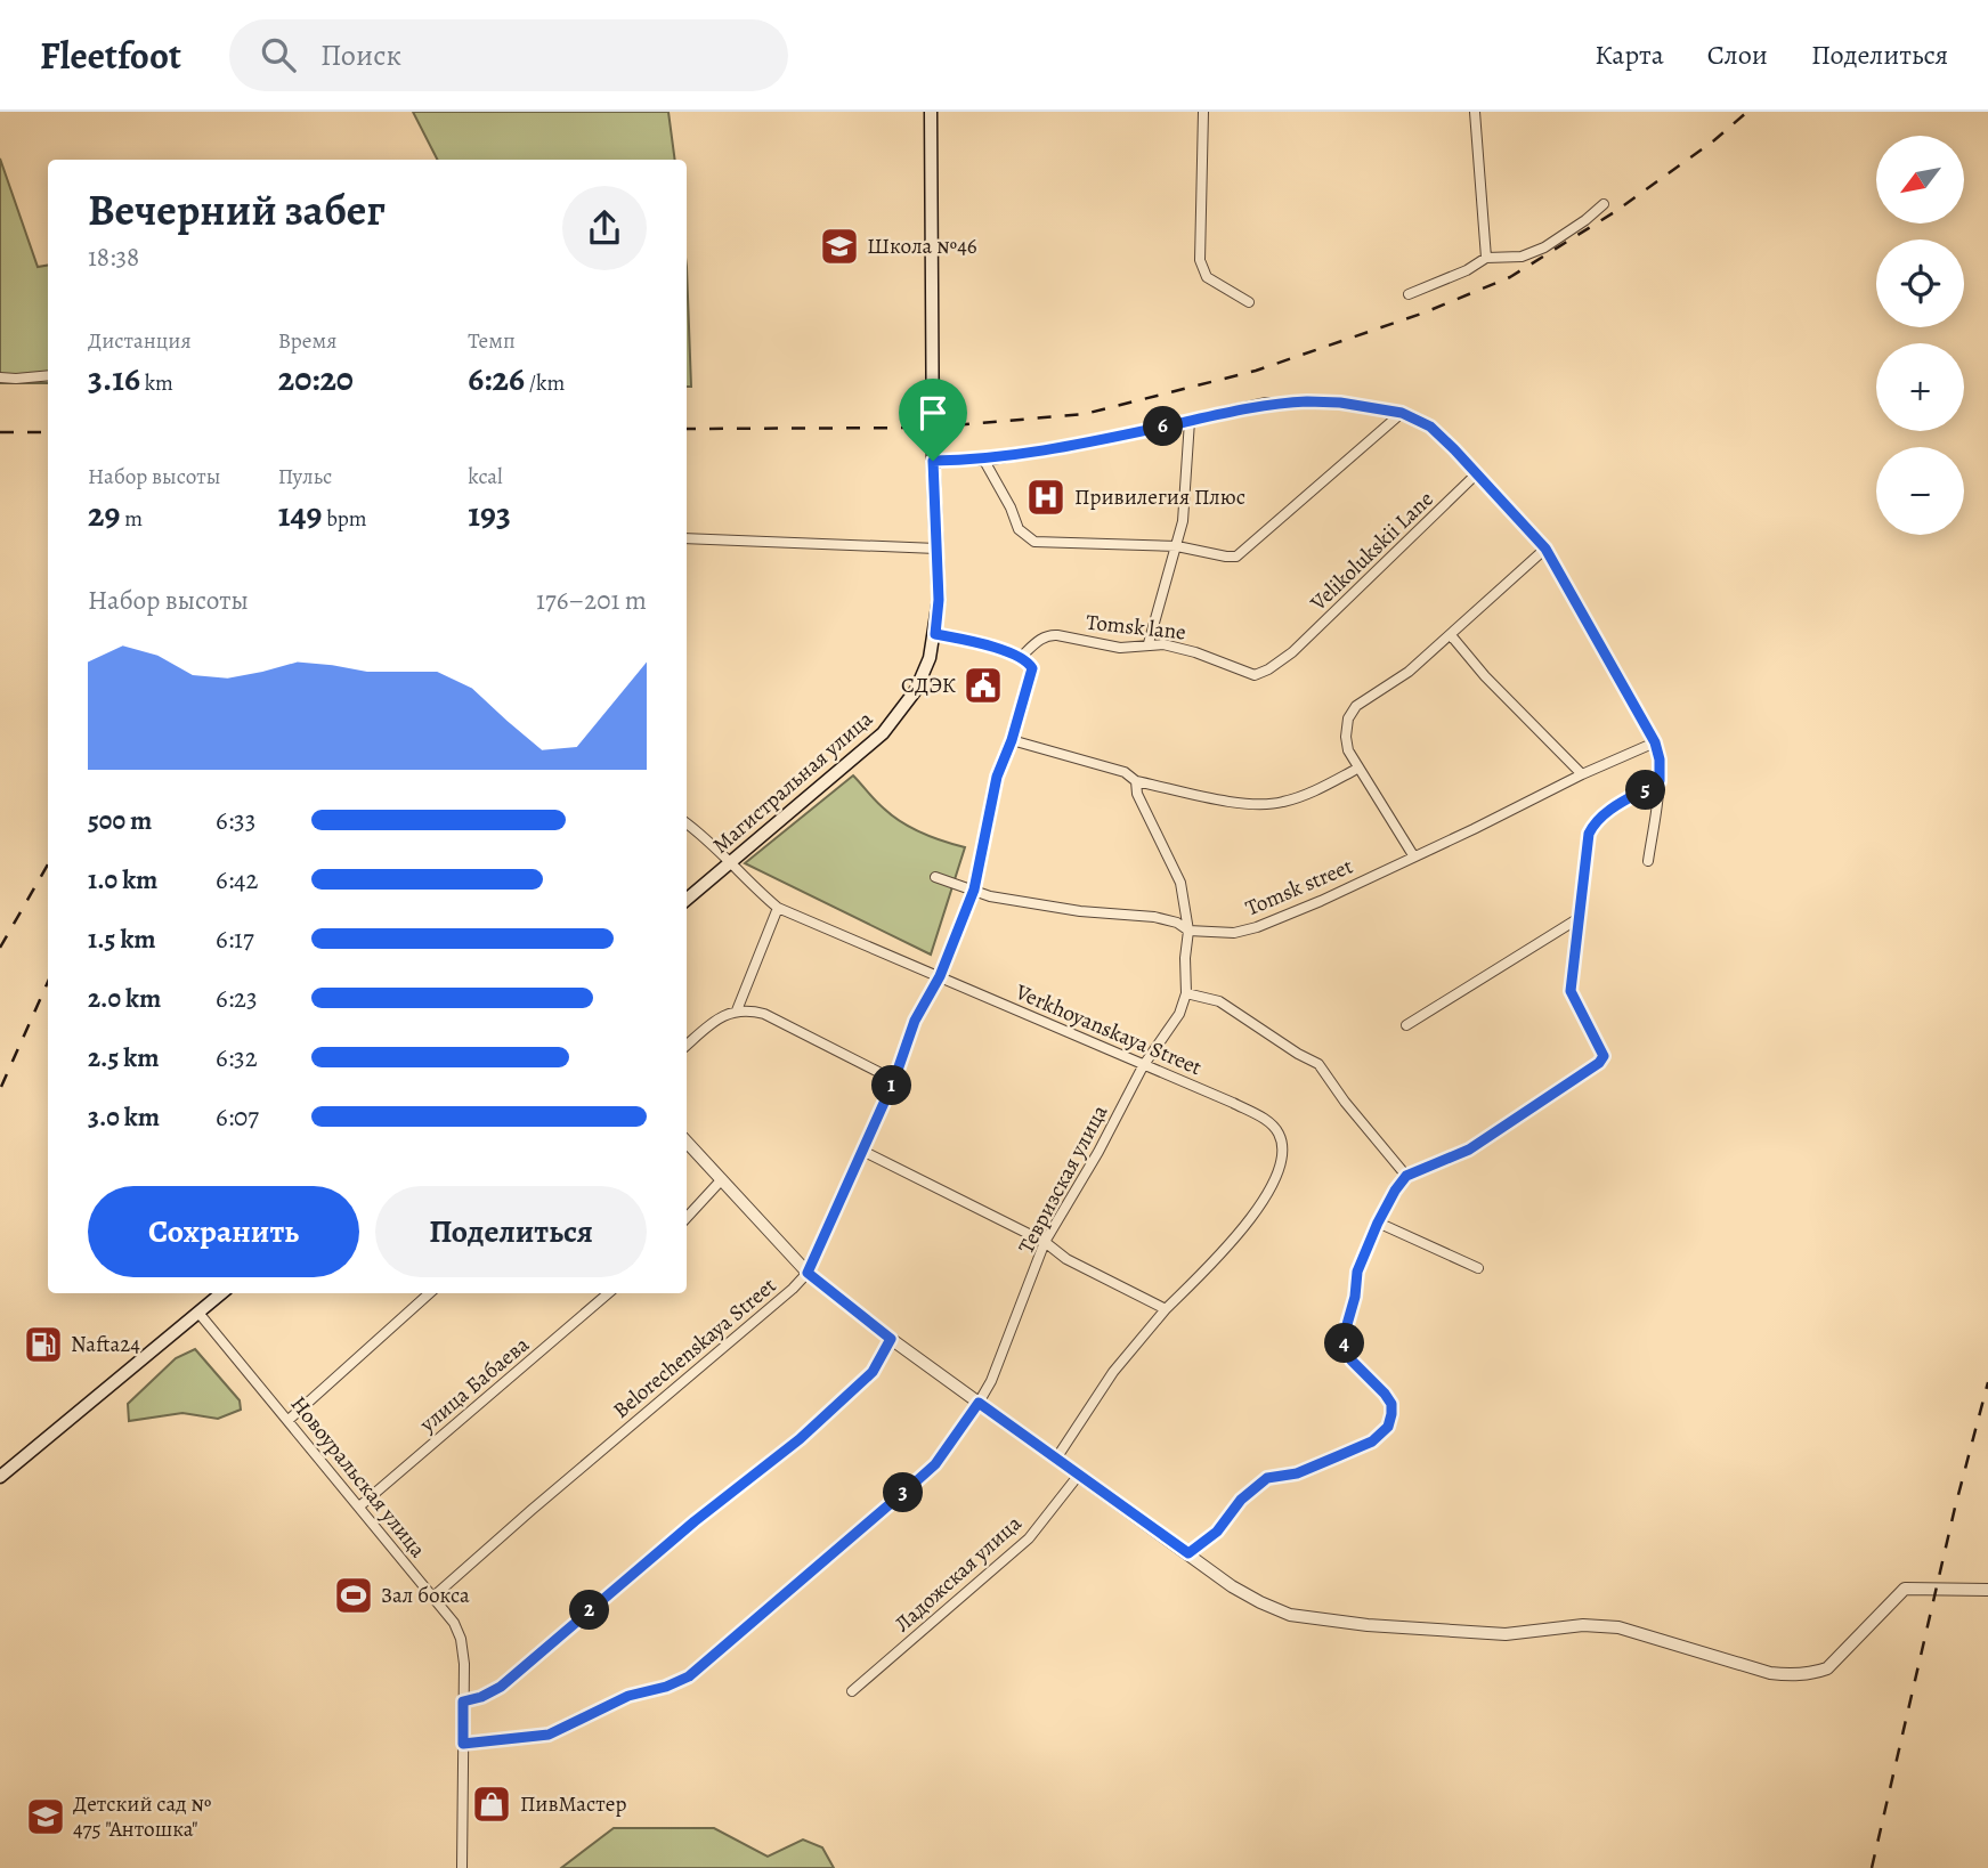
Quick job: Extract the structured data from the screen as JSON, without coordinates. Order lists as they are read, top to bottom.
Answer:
{
  "streets": {
    "main road": ["Магистральная улица"],
    "street": [
      "Velikolukskii Lane",
      "Tomsk lane",
      "Tomsk street",
      "Verkhoyanskaya Street",
      "Тевризская улица",
      "Belorechenskaya Street",
      "улица Бабаева",
      "Новоуральская улица",
      "Ладожская улица"
    ]
  },
  "crossings": [
    ["Velikolukskii Lane", "Tomsk lane"],
    ["Tomsk lane", "Belorechenskaya Street"],
    ["Магистральная улица", "Verkhoyanskaya Street"],
    ["Tomsk street", "Тевризская улица"],
    ["Tomsk street", "Belorechenskaya Street"],
    ["Verkhoyanskaya Street", "Тевризская улица"],
    ["Verkhoyanskaya Street", "Belorechenskaya Street"],
    ["Тевризская улица", "Новоуральская улица"],
    ["Belorechenskaya Street", "Новоуральская улица"],
    ["улица Бабаева", "Новоуральская улица"]
  ],
  "places": {
    "school or university": ["Школа №46", "Детский сад № 475 \"Антошка\""],
    "hospital": ["Привилегия Плюс"],
    "public building": ["СДЭК"],
    "fuel station": ["Nafta24"],
    "sports": ["Зал бокса"],
    "shop": ["ПивМастер"]
  },
  "north": "bottom left",
  "page": {
    "header": "Fleetfoot",
    "search": "Поиск",
    "nav": ["Карта", "Слои", "Поделиться"],
    "map_buttons": ["+", "−"],
    "heading": ["Вечерний забег", "18:38"],
    "stats": [
      ["Дистанция", "3.16 km"],
      ["Время", "20:20"],
      ["Темп", "6:26 /km"],
      ["Набор высоты", "29 m"],
      ["Пульс", "149 bpm"],
      ["kcal", "193"]
    ],
    "pins": [
      "6",
      "5",
      "1",
      "4",
      "3",
      "2"
    ],
    "chart": ["Набор высоты", "176–201 m"],
    "list": [
      {
        "name": "500 m",
        "note": "6:33"
      },
      {
        "name": "1.0 km",
        "note": "6:42"
      },
      {
        "name": "1.5 km",
        "note": "6:17"
      },
      {
        "name": "2.0 km",
        "note": "6:23"
      },
      {
        "name": "2.5 km",
        "note": "6:32"
      },
      {
        "name": "3.0 km",
        "note": "6:07"
      }
    ],
    "buttons": ["Сохранить", "Поделиться"]
  }
}
